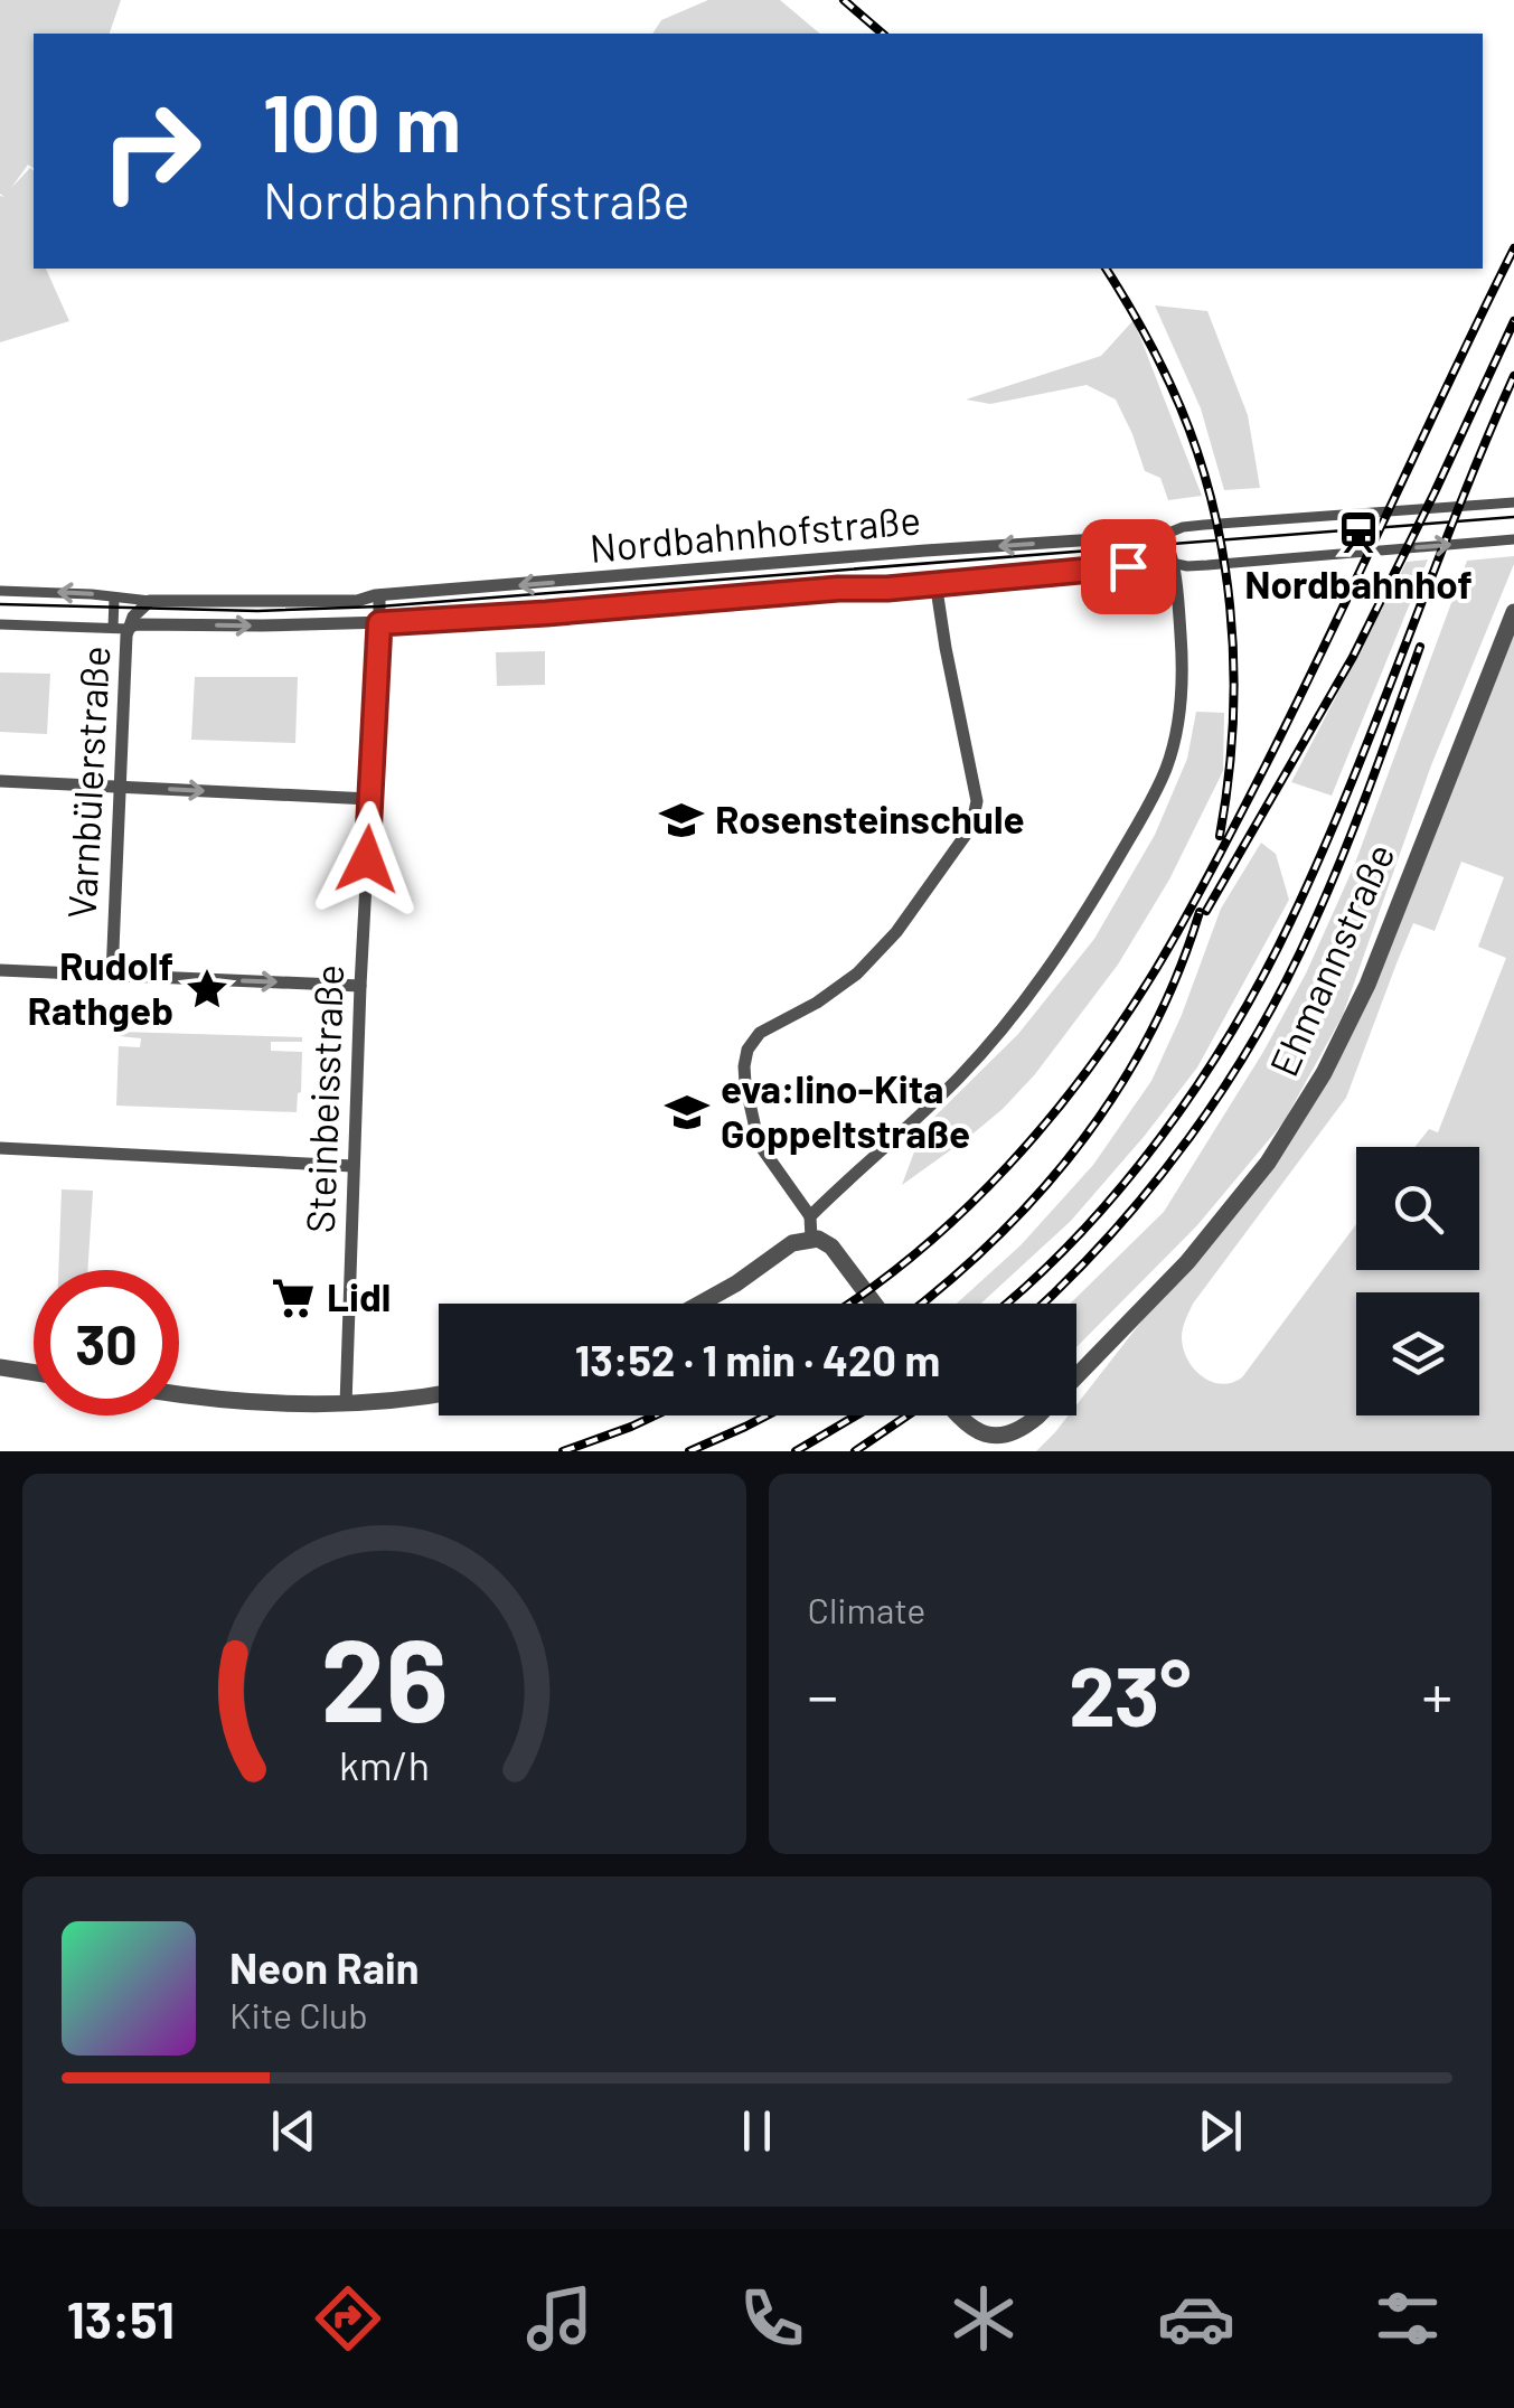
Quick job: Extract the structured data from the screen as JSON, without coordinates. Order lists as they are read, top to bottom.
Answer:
{
  "streets": {
    "street": [
      "Nordbahnhofstraße",
      "Varnbülerstraße",
      "Ehmannstraße",
      "Steinbeisstraße"
    ]
  },
  "crossings": [
    ["Nordbahnhofstraße", "Varnbülerstraße"],
    ["Nordbahnhofstraße", "Steinbeisstraße"]
  ],
  "places": {
    "station": ["Nordbahnhof"],
    "school or university": ["Rosensteinschule", "eva:lino-Kita Goppeltstraße"],
    "place": ["Rudolf Rathgeb"],
    "supermarket": ["Lidl"]
  },
  "page": {
    "turn": ["100 m", "Nordbahnhofstraße"],
    "limit": "30",
    "trip": "13:52 · 1 min · 420 m",
    "tile": "Climate",
    "heat": ["−", "23°", "+"],
    "song": ["Neon Rain", "Kite Club"],
    "tabs": "13:51",
    "gauge": ["26", "km/h"]
  }
}
